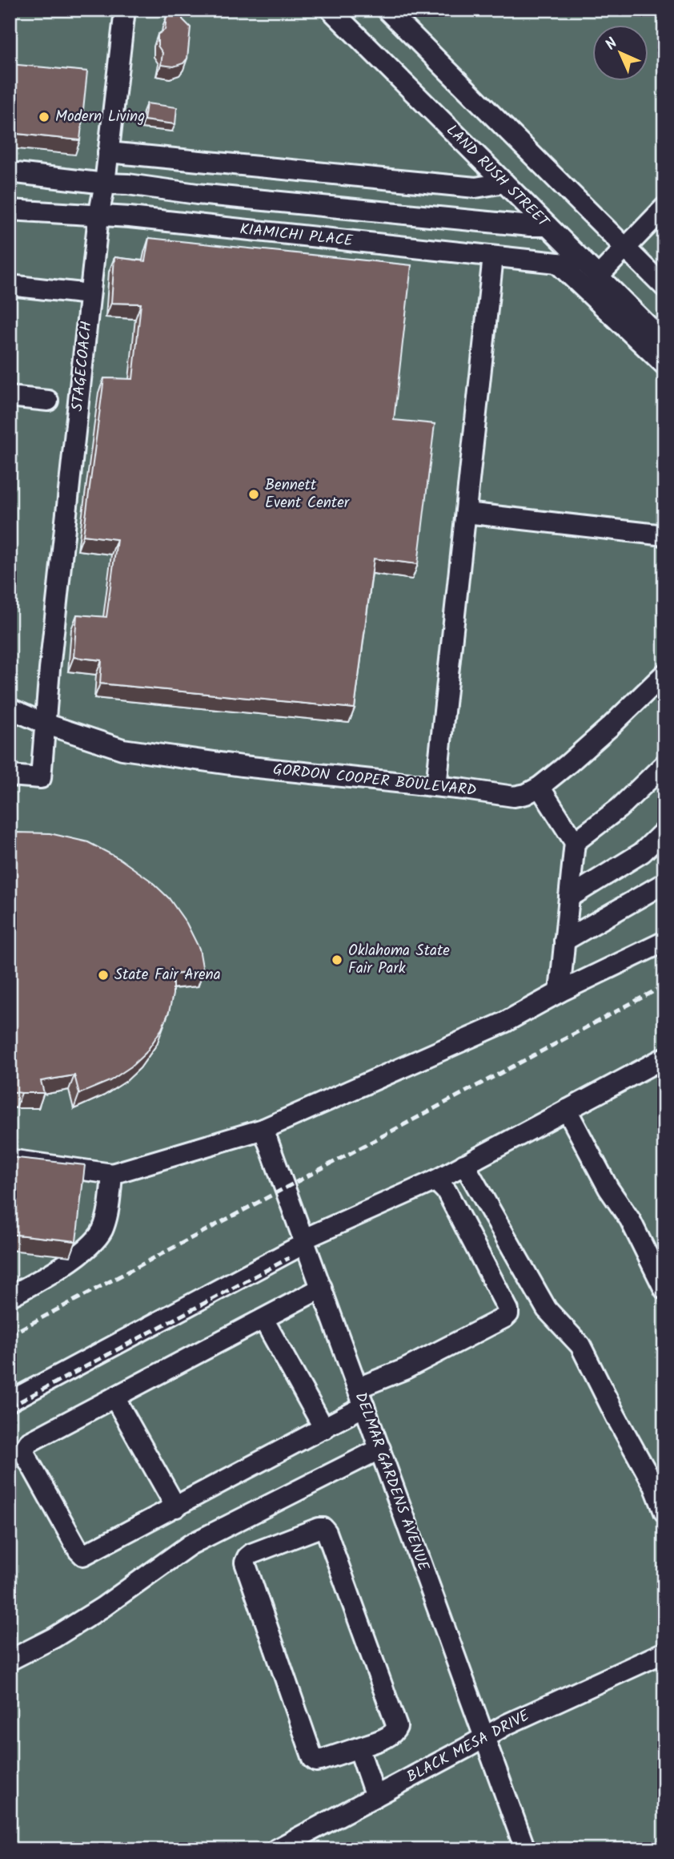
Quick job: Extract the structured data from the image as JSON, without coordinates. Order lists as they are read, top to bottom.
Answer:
{
  "streets": {
    "street": [
      "LAND RUSH STREET",
      "KIAMICHI PLACE",
      "STAGECOACH",
      "GORDON COOPER BOULEVARD",
      "DELMAR GARDENS AVENUE",
      "BLACK MESA DRIVE"
    ]
  },
  "crossings": [
    ["LAND RUSH STREET", "KIAMICHI PLACE"],
    ["KIAMICHI PLACE", "STAGECOACH"],
    ["STAGECOACH", "GORDON COOPER BOULEVARD"],
    ["DELMAR GARDENS AVENUE", "BLACK MESA DRIVE"]
  ],
  "places": [
    "Modern Living",
    "Bennett Event Center",
    "Oklahoma State Fair Park",
    "State Fair Arena"
  ],
  "north": "top left"
}
